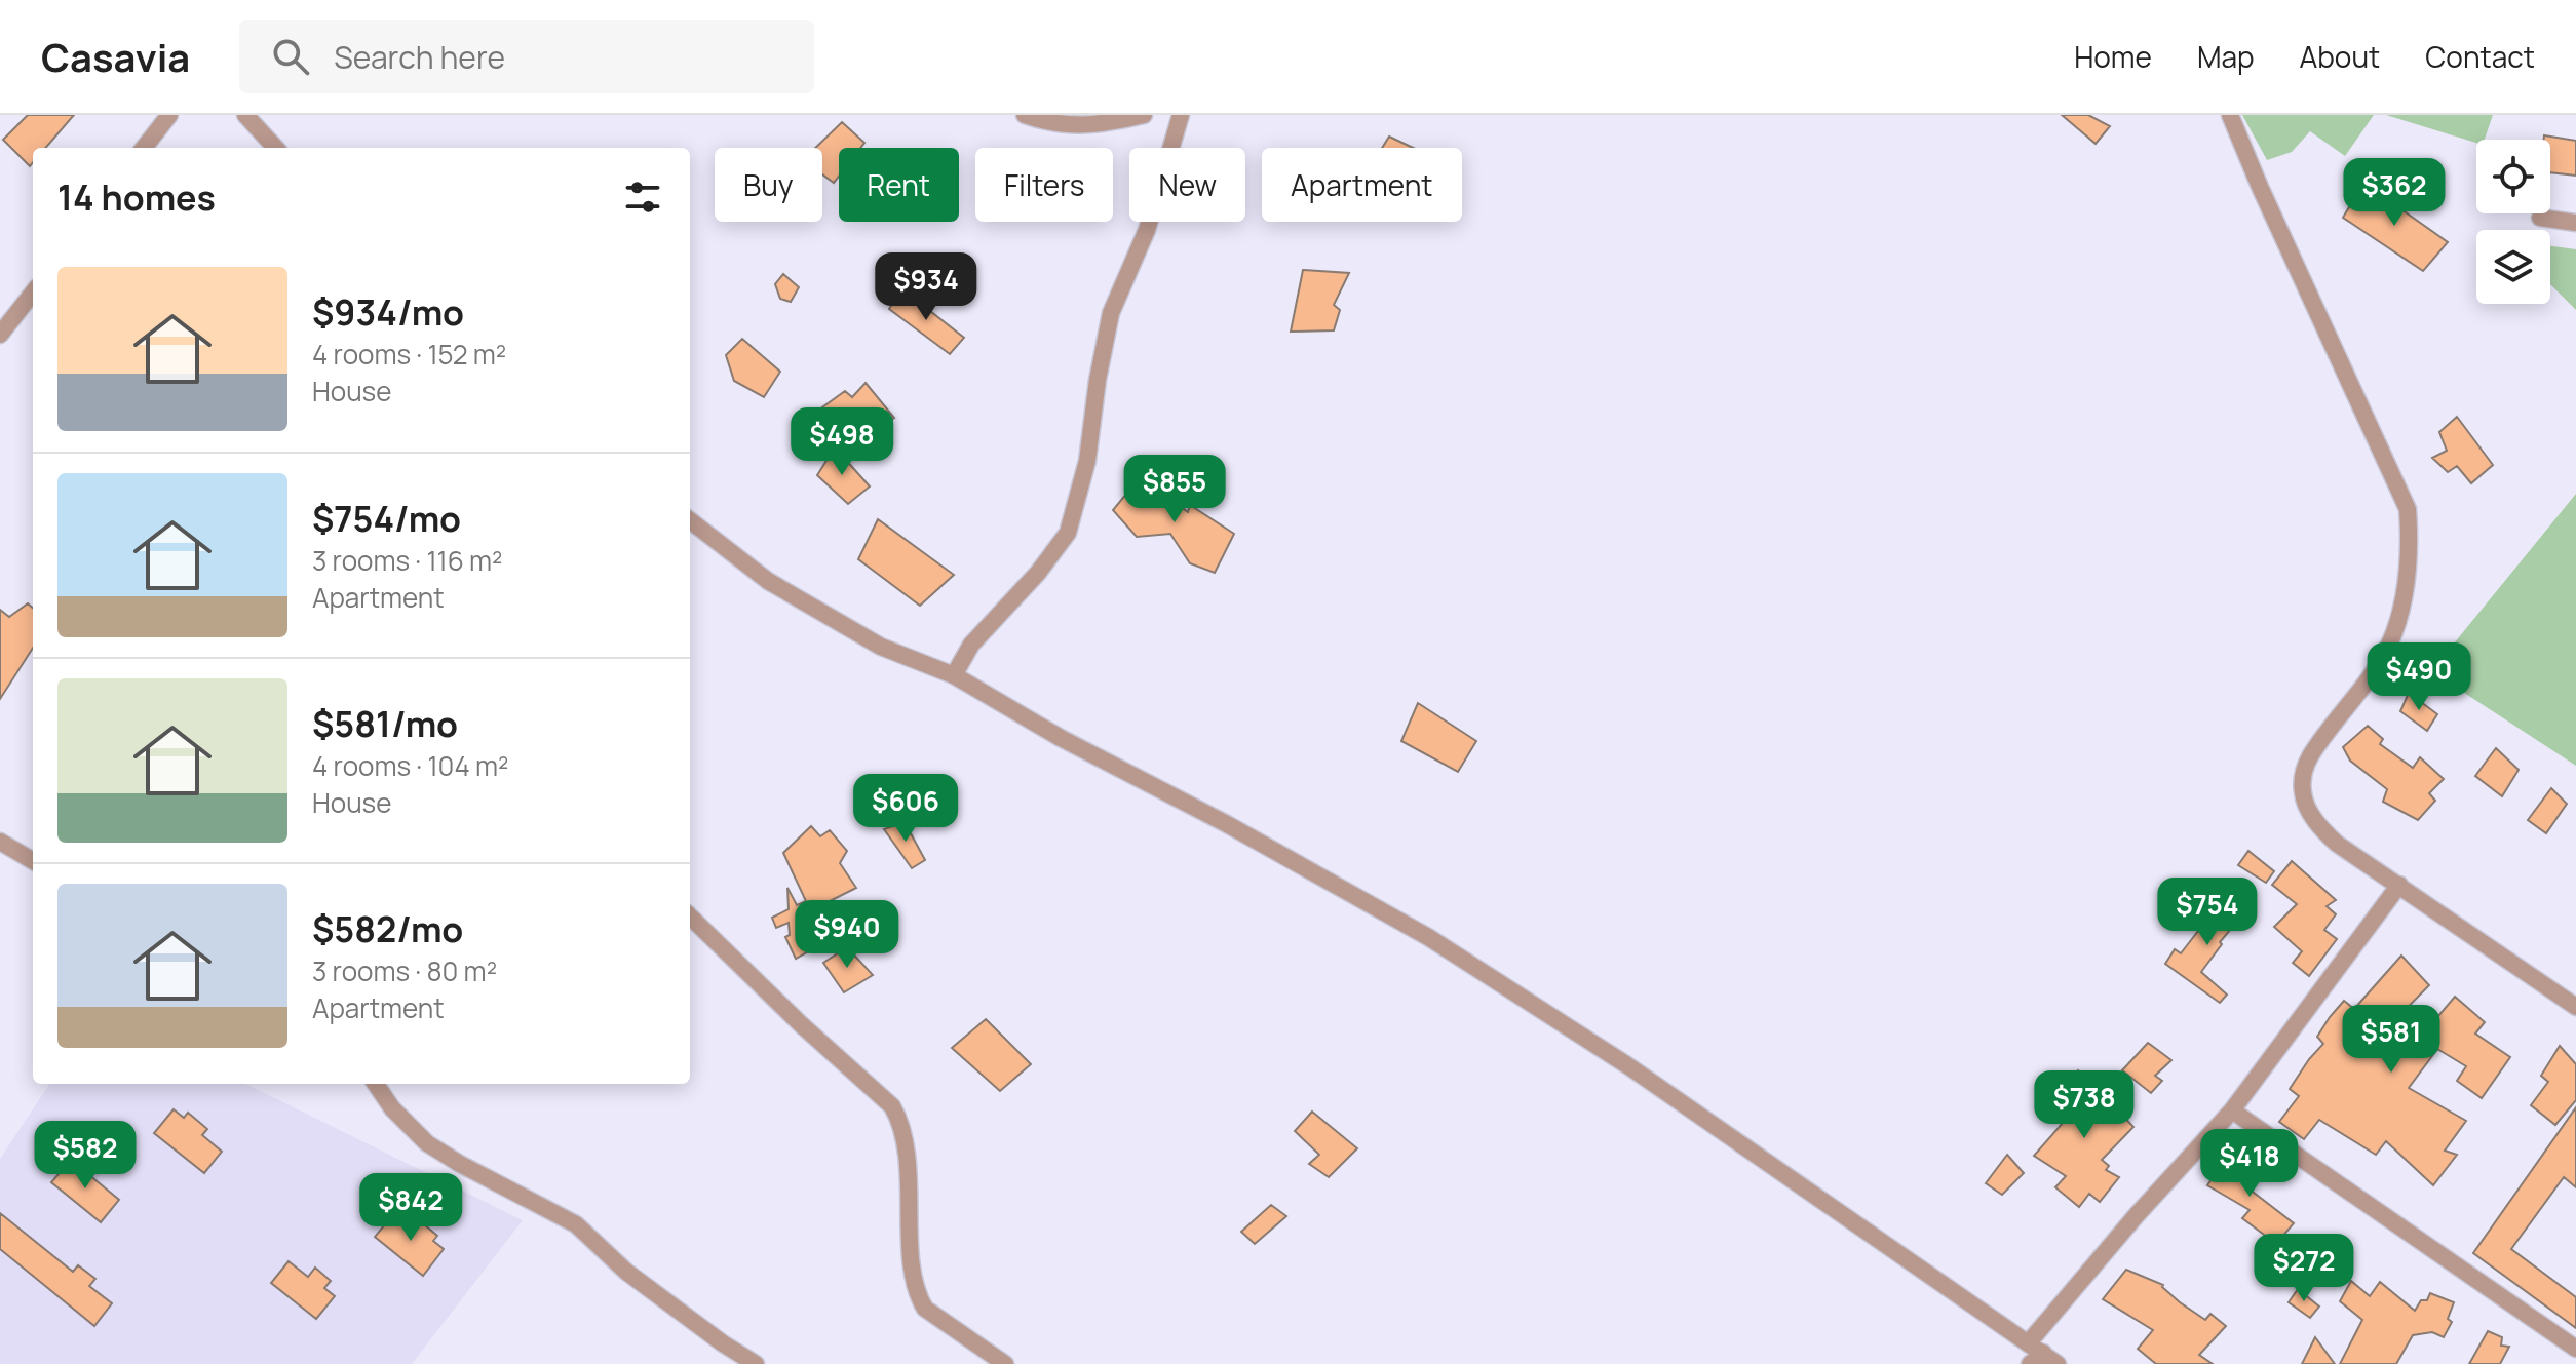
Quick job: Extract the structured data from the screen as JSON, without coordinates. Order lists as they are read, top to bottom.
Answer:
{
  "page": {
    "header": "Casavia",
    "search": "Search here",
    "nav": [
      "Home",
      "Map",
      "About",
      "Contact"
    ],
    "chip": [
      "Buy",
      "Rent",
      "Filters",
      "New",
      "Apartment"
    ],
    "heading": "14 homes",
    "price": [
      "$362",
      "$934",
      "$498",
      "$855",
      "$490",
      "$606",
      "$754",
      "$940",
      "$581",
      "$738",
      "$582",
      "$418",
      "$842",
      "$272"
    ],
    "list": [
      {
        "name": "$934/mo",
        "note": "4 rooms · 152 m² · House"
      },
      {
        "name": "$754/mo",
        "note": "3 rooms · 116 m² · Apartment"
      },
      {
        "name": "$581/mo",
        "note": "4 rooms · 104 m² · House"
      },
      {
        "name": "$582/mo",
        "note": "3 rooms · 80 m² · Apartment"
      }
    ]
  }
}
